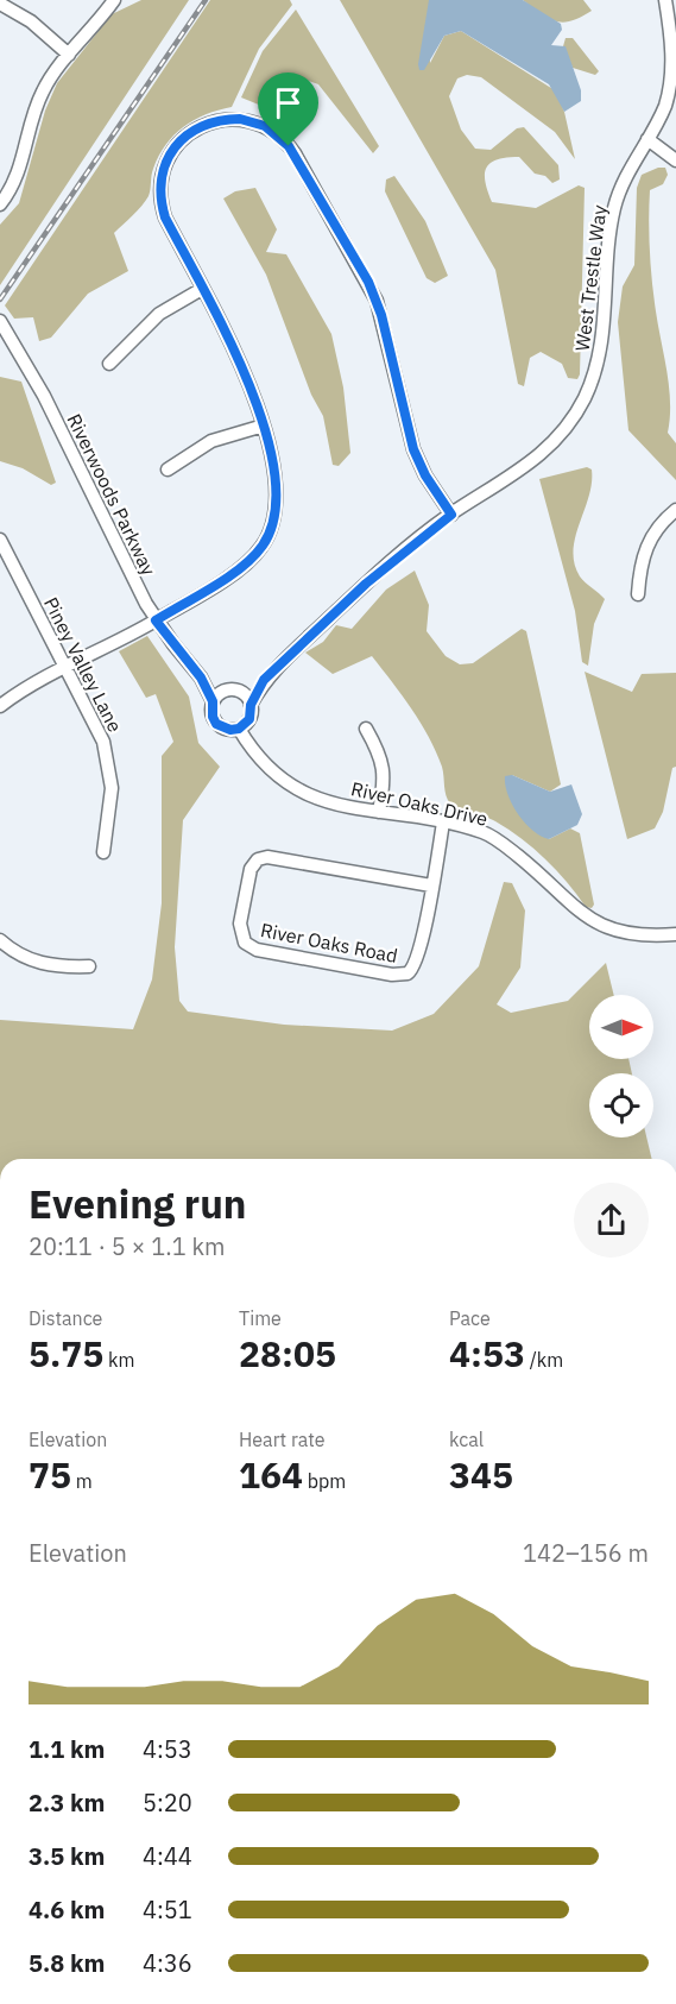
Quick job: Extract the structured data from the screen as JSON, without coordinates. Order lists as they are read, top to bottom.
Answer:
{
  "streets": {
    "street": [
      "West Trestle Way",
      "Riverwoods Parkway",
      "Piney Valley Lane",
      "River Oaks Drive",
      "River Oaks Road"
    ]
  },
  "crossings": [
    ["West Trestle Way", "Riverwoods Parkway"],
    ["West Trestle Way", "River Oaks Drive"],
    ["Riverwoods Parkway", "River Oaks Drive"],
    ["River Oaks Drive", "River Oaks Road"]
  ],
  "north": "right",
  "page": {
    "heading": ["Evening run", "20:11 · 5 × 1.1 km"],
    "stats": [
      ["Distance", "5.75 km"],
      ["Time", "28:05"],
      ["Pace", "4:53 /km"],
      ["Elevation", "75 m"],
      ["Heart rate", "164 bpm"],
      ["kcal", "345"]
    ],
    "chart": ["Elevation", "142–156 m"],
    "list": [
      {
        "name": "1.1 km",
        "note": "4:53"
      },
      {
        "name": "2.3 km",
        "note": "5:20"
      },
      {
        "name": "3.5 km",
        "note": "4:44"
      },
      {
        "name": "4.6 km",
        "note": "4:51"
      },
      {
        "name": "5.8 km",
        "note": "4:36"
      }
    ]
  }
}
